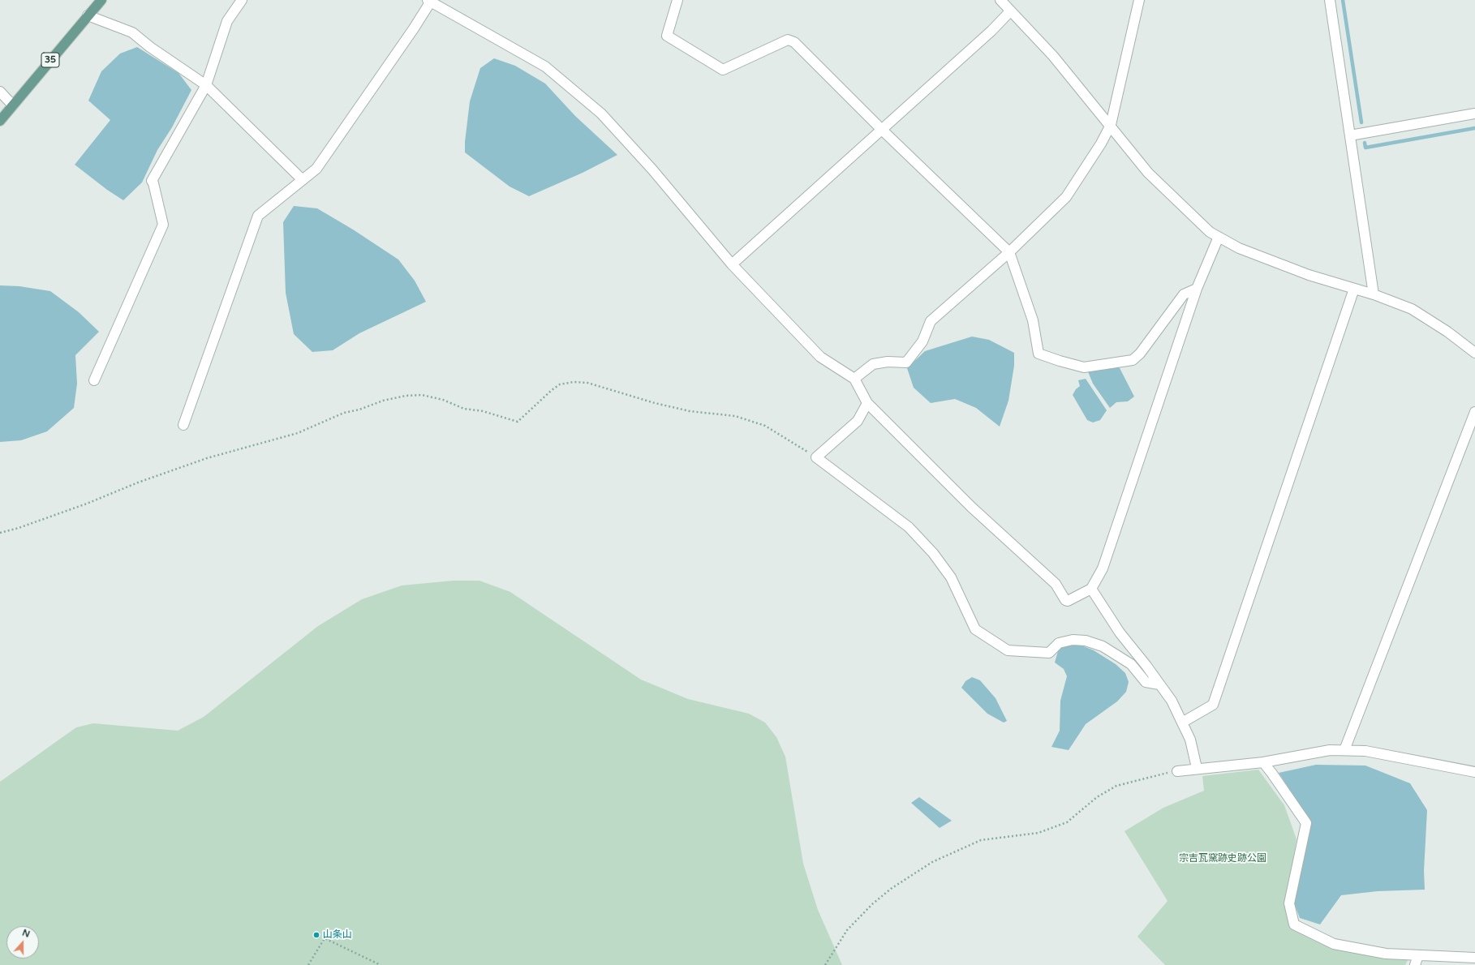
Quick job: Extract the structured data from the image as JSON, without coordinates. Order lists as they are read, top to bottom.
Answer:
{
  "streets": {
    "main road": ["35"]
  },
  "parks": ["宗吉瓦窯跡史跡公園"],
  "places": ["山条山"],
  "north": "top"
}
